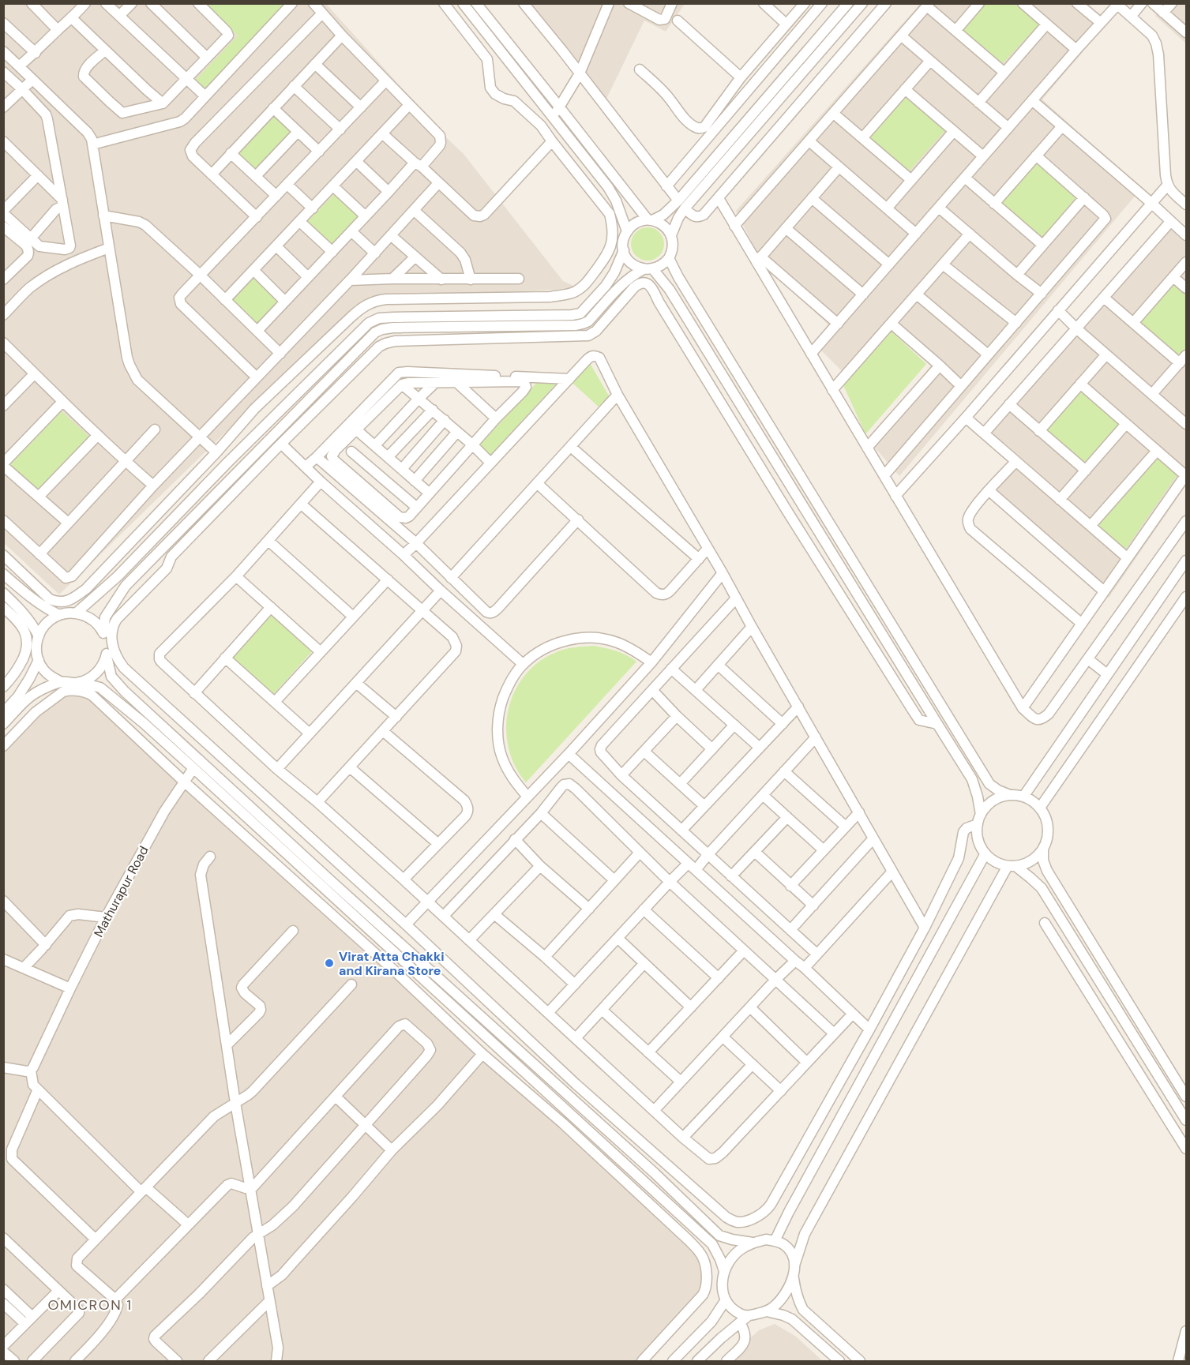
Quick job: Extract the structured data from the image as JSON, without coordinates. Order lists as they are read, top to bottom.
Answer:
{
  "streets": {
    "street": ["Mathurapur Road"]
  },
  "districts": ["OMICRON 1"],
  "places": ["Virat Atta Chakki and Kirana Store"]
}
